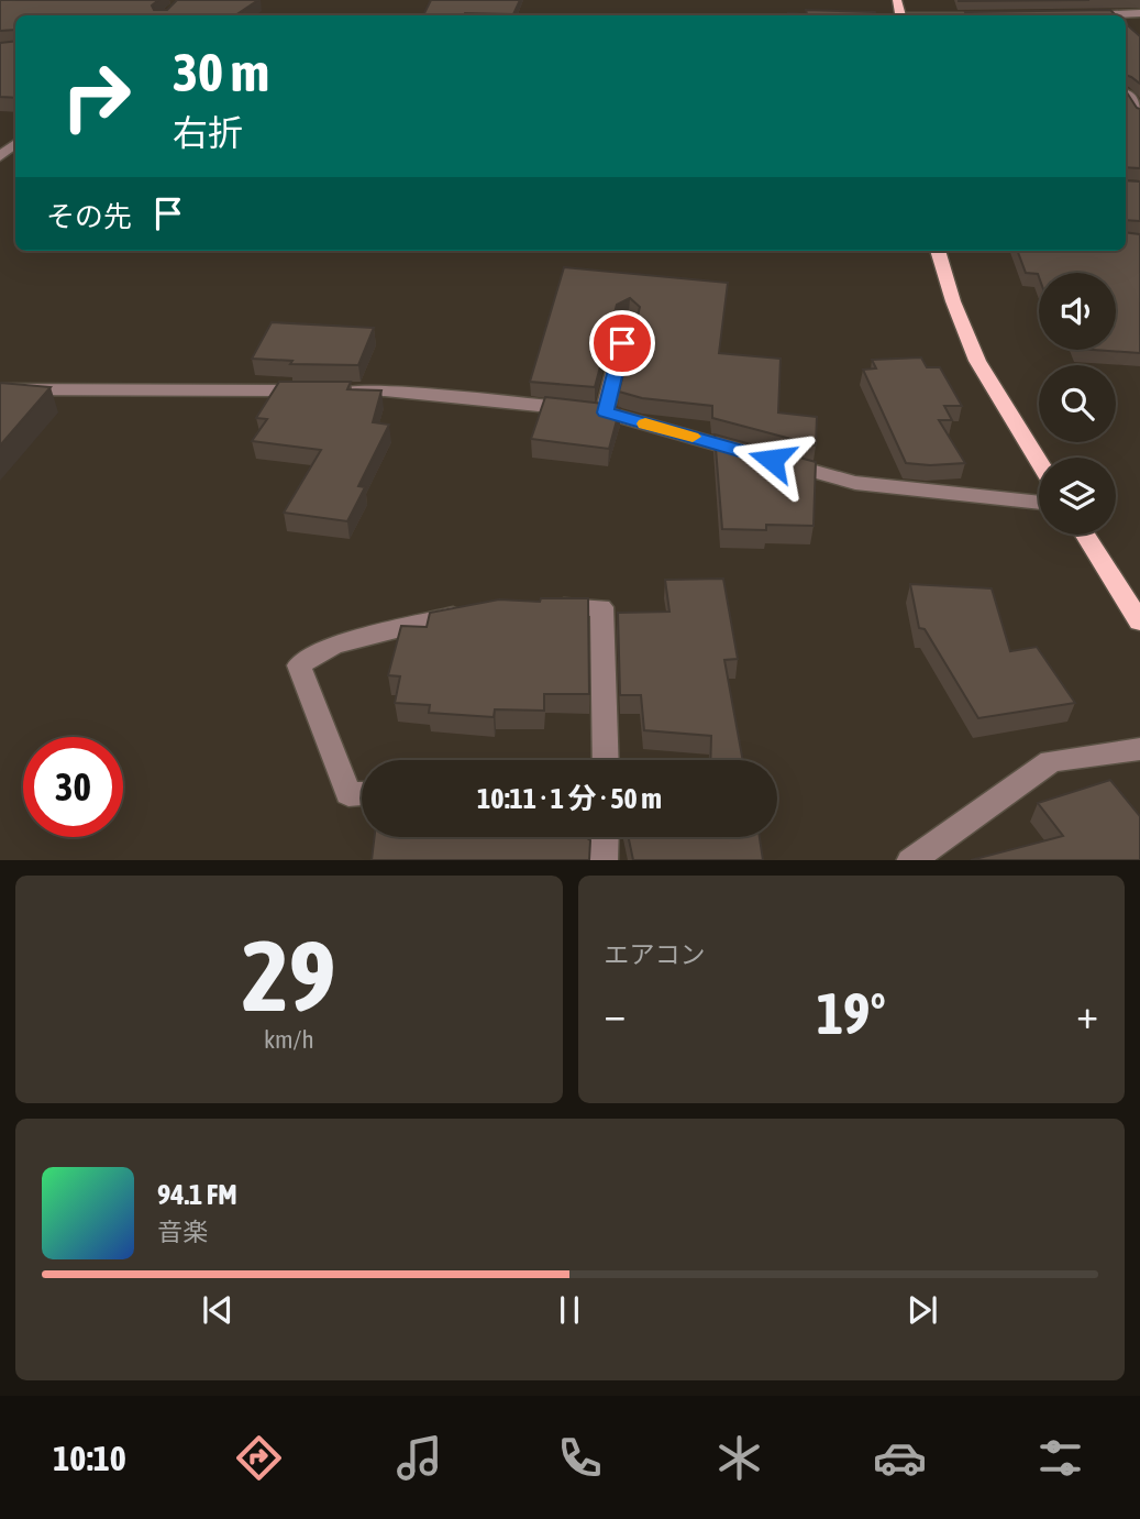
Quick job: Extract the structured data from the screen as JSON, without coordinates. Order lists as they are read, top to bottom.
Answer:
{
  "page": {
    "turn": ["30 m", "右折"],
    "then": "その先",
    "limit": "30",
    "trip": "10:11 · 1 分 · 50 m",
    "tile": [
      ["29", "km/h"],
      "エアコン"
    ],
    "heat": ["−", "19°", "+"],
    "song": ["94.1 FM", "音楽"],
    "tabs": "10:10"
  }
}
